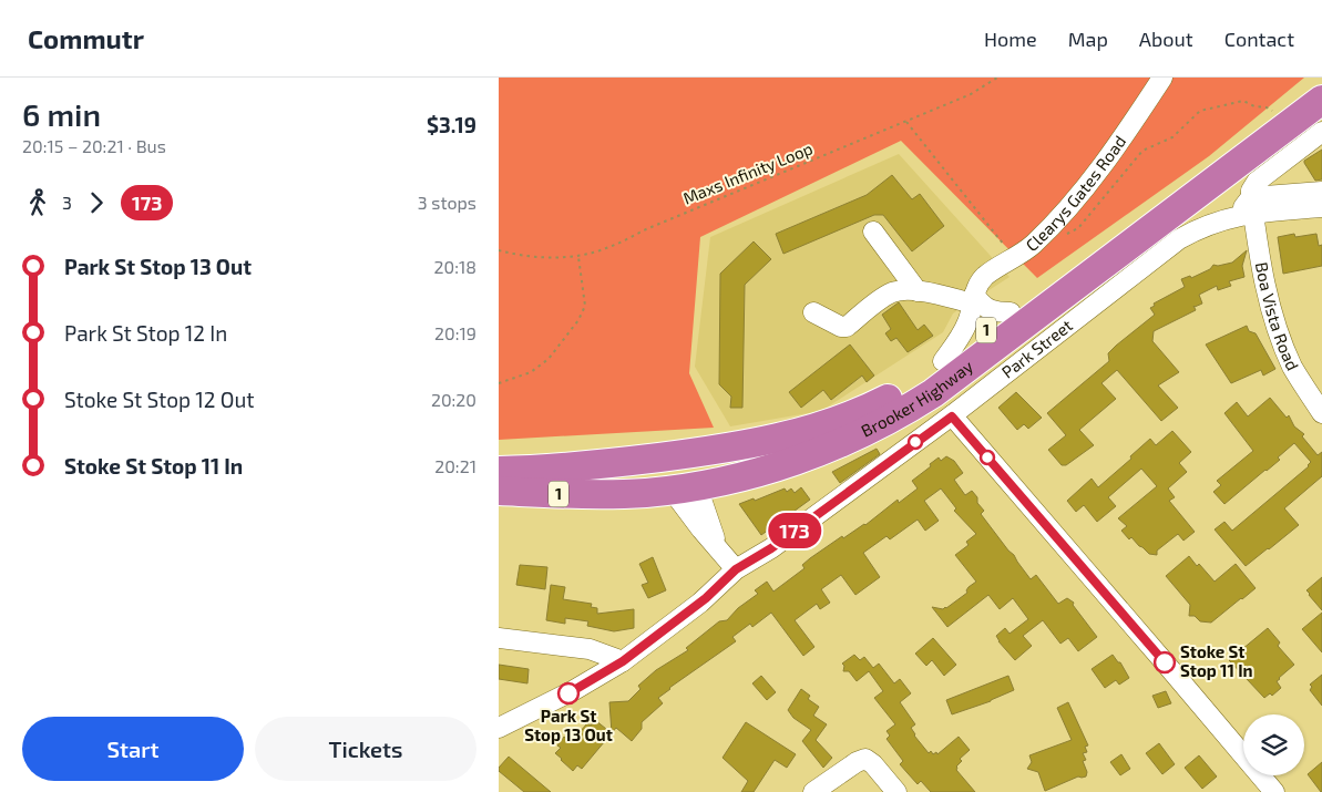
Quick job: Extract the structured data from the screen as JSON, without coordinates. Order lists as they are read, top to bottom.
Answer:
{
  "streets": {
    "highway": ["1", "Brooker Highway"],
    "street": ["Clearys Gates Road", "Boa Vista Road", "Park Street"],
    "path": ["Maxs Infinity Loop"]
  },
  "crossings": [
    ["Clearys Gates Road", "Brooker Highway"],
    ["Boa Vista Road", "Park Street"]
  ],
  "places": ["Stoke St Stop 11 In", "Park St Stop 13 Out"],
  "lines": ["bus line 173"],
  "page": {
    "header": "Commutr",
    "nav": [
      "Home",
      "Map",
      "About",
      "Contact"
    ],
    "heading": ["6 min", "20:15 – 20:21 · Bus", "$3.19"],
    "on_map": "173",
    "legs": ["3", "173", "3 stops"],
    "list": [
      {
        "name": "Park St Stop 13 Out",
        "value": "20:18"
      },
      {
        "name": "Park St Stop 12 In",
        "value": "20:19"
      },
      {
        "name": "Stoke St Stop 12 Out",
        "value": "20:20"
      },
      {
        "name": "Stoke St Stop 11 In",
        "value": "20:21"
      }
    ],
    "buttons": ["Start", "Tickets"]
  }
}
